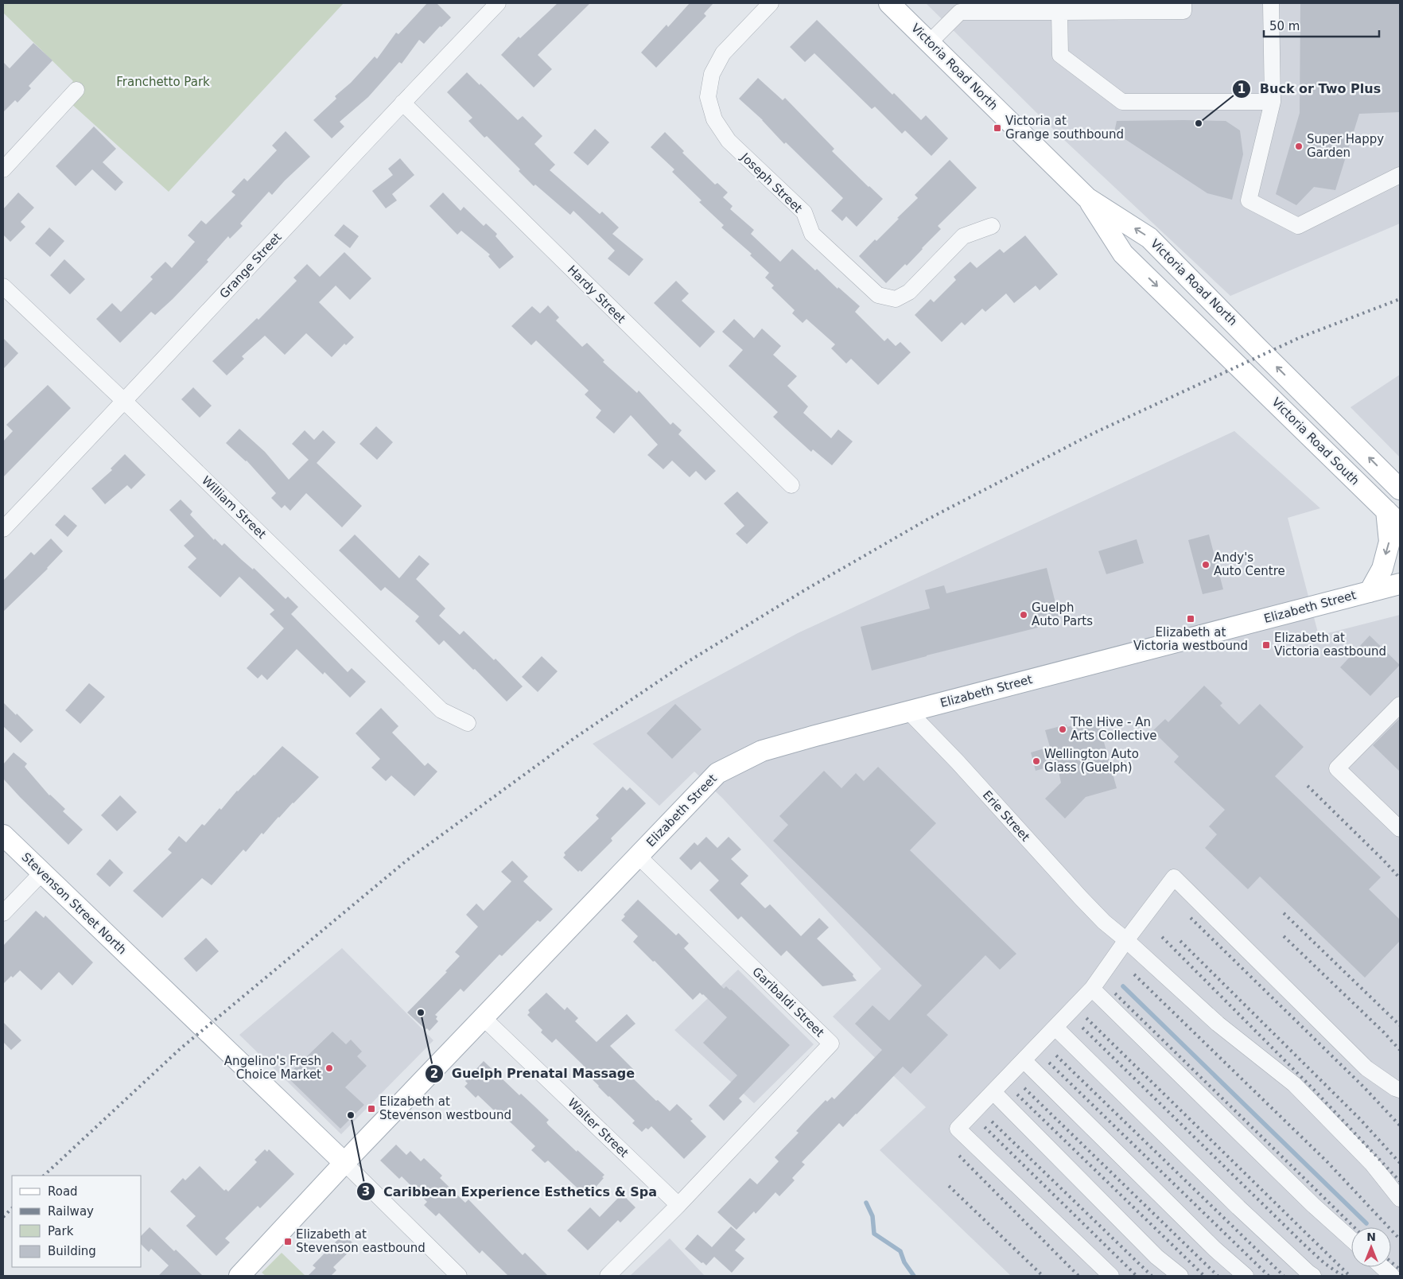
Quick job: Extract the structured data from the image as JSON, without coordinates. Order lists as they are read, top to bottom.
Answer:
{
  "streets": {
    "main road": [
      "Victoria Road North",
      "Victoria Road South",
      "Elizabeth Street",
      "Stevenson Street North"
    ],
    "street": [
      "Joseph Street",
      "Grange Street",
      "Hardy Street",
      "William Street",
      "Erie Street",
      "Garibaldi Street",
      "Walter Street"
    ]
  },
  "crossings": [
    ["Victoria Road North", "Victoria Road South"],
    ["Grange Street", "Hardy Street"],
    ["Grange Street", "William Street"],
    ["Elizabeth Street", "Erie Street"],
    ["Elizabeth Street", "Stevenson Street North"],
    ["Elizabeth Street", "Garibaldi Street"],
    ["Elizabeth Street", "Walter Street"],
    ["Garibaldi Street", "Walter Street"]
  ],
  "parks": ["Franchetto Park"],
  "places": {
    "other": [
      "Buck or Two Plus",
      "Super Happy Garden",
      "Andy's Auto Centre",
      "Guelph Auto Parts",
      "The Hive - An Arts Collective",
      "Wellington Auto Glass (Guelph)",
      "Guelph Prenatal Massage",
      "Angelino's Fresh Choice Market",
      "Caribbean Experience Esthetics & Spa"
    ],
    "transit": [
      "Victoria at Grange southbound",
      "Elizabeth at Victoria westbound",
      "Elizabeth at Victoria eastbound",
      "Elizabeth at Stevenson westbound",
      "Elizabeth at Stevenson eastbound"
    ]
  },
  "legend": [
    "Road",
    "Railway",
    "Park",
    "Building"
  ],
  "scale_bar": "50 m",
  "north": "top"
}
